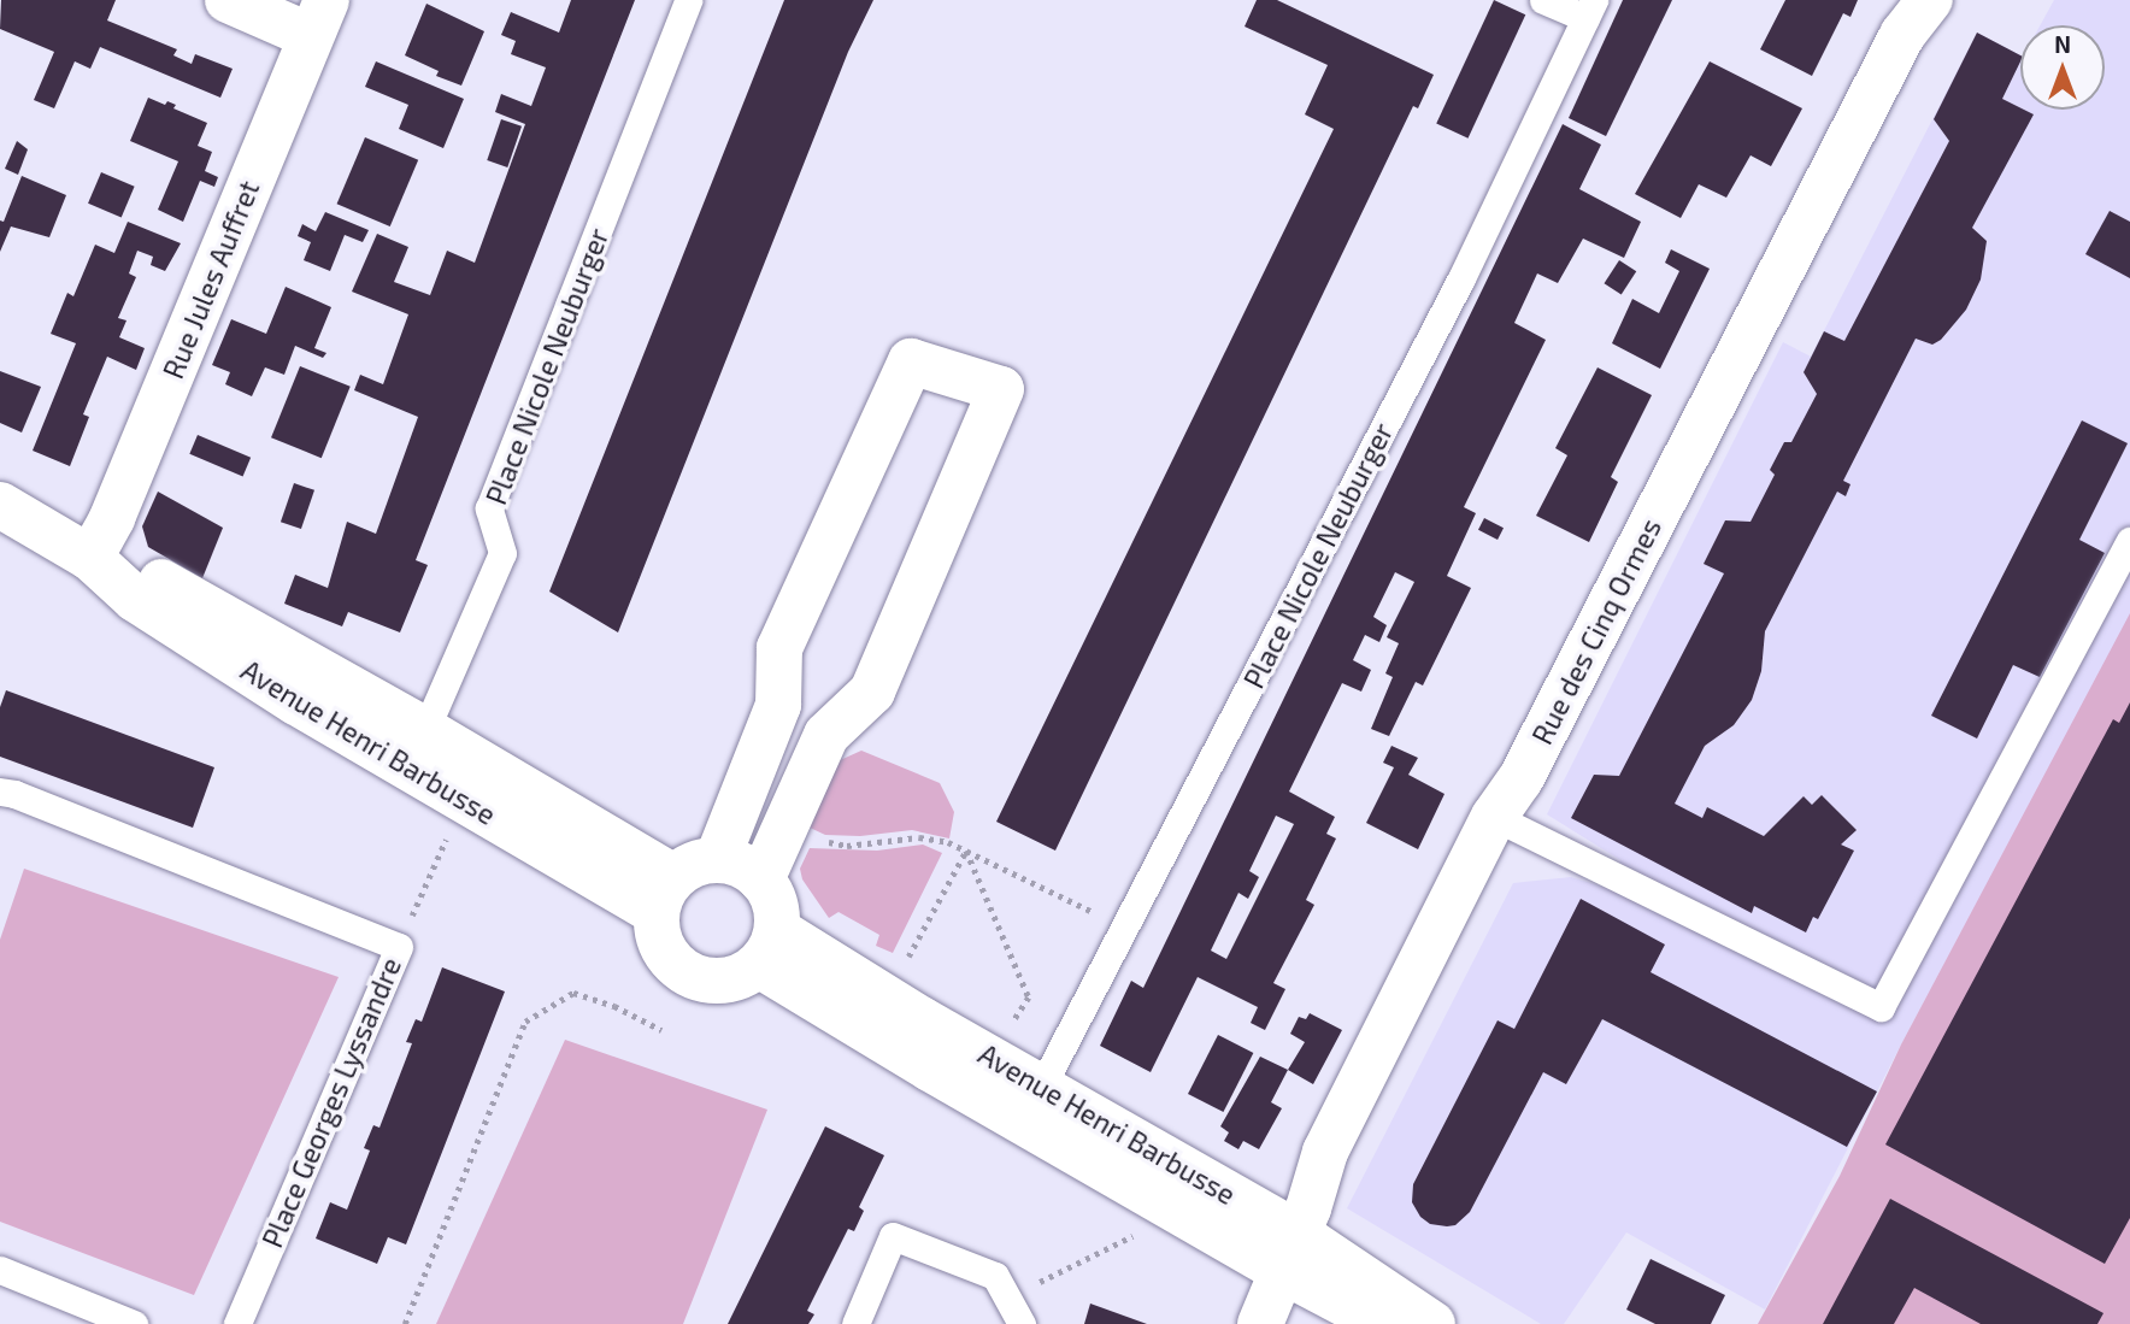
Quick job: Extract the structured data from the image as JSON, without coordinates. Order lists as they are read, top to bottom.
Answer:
{
  "streets": {
    "street": ["Rue Jules Auffret", "Rue des Cinq Ormes", "Avenue Henri Barbusse"],
    "lane": ["Place Nicole Neuburger", "Place Georges Lyssandre"]
  },
  "crossings": [
    ["Rue Jules Auffret", "Avenue Henri Barbusse"],
    ["Place Nicole Neuburger", "Avenue Henri Barbusse"],
    ["Rue des Cinq Ormes", "Avenue Henri Barbusse"]
  ],
  "north": "top"
}
